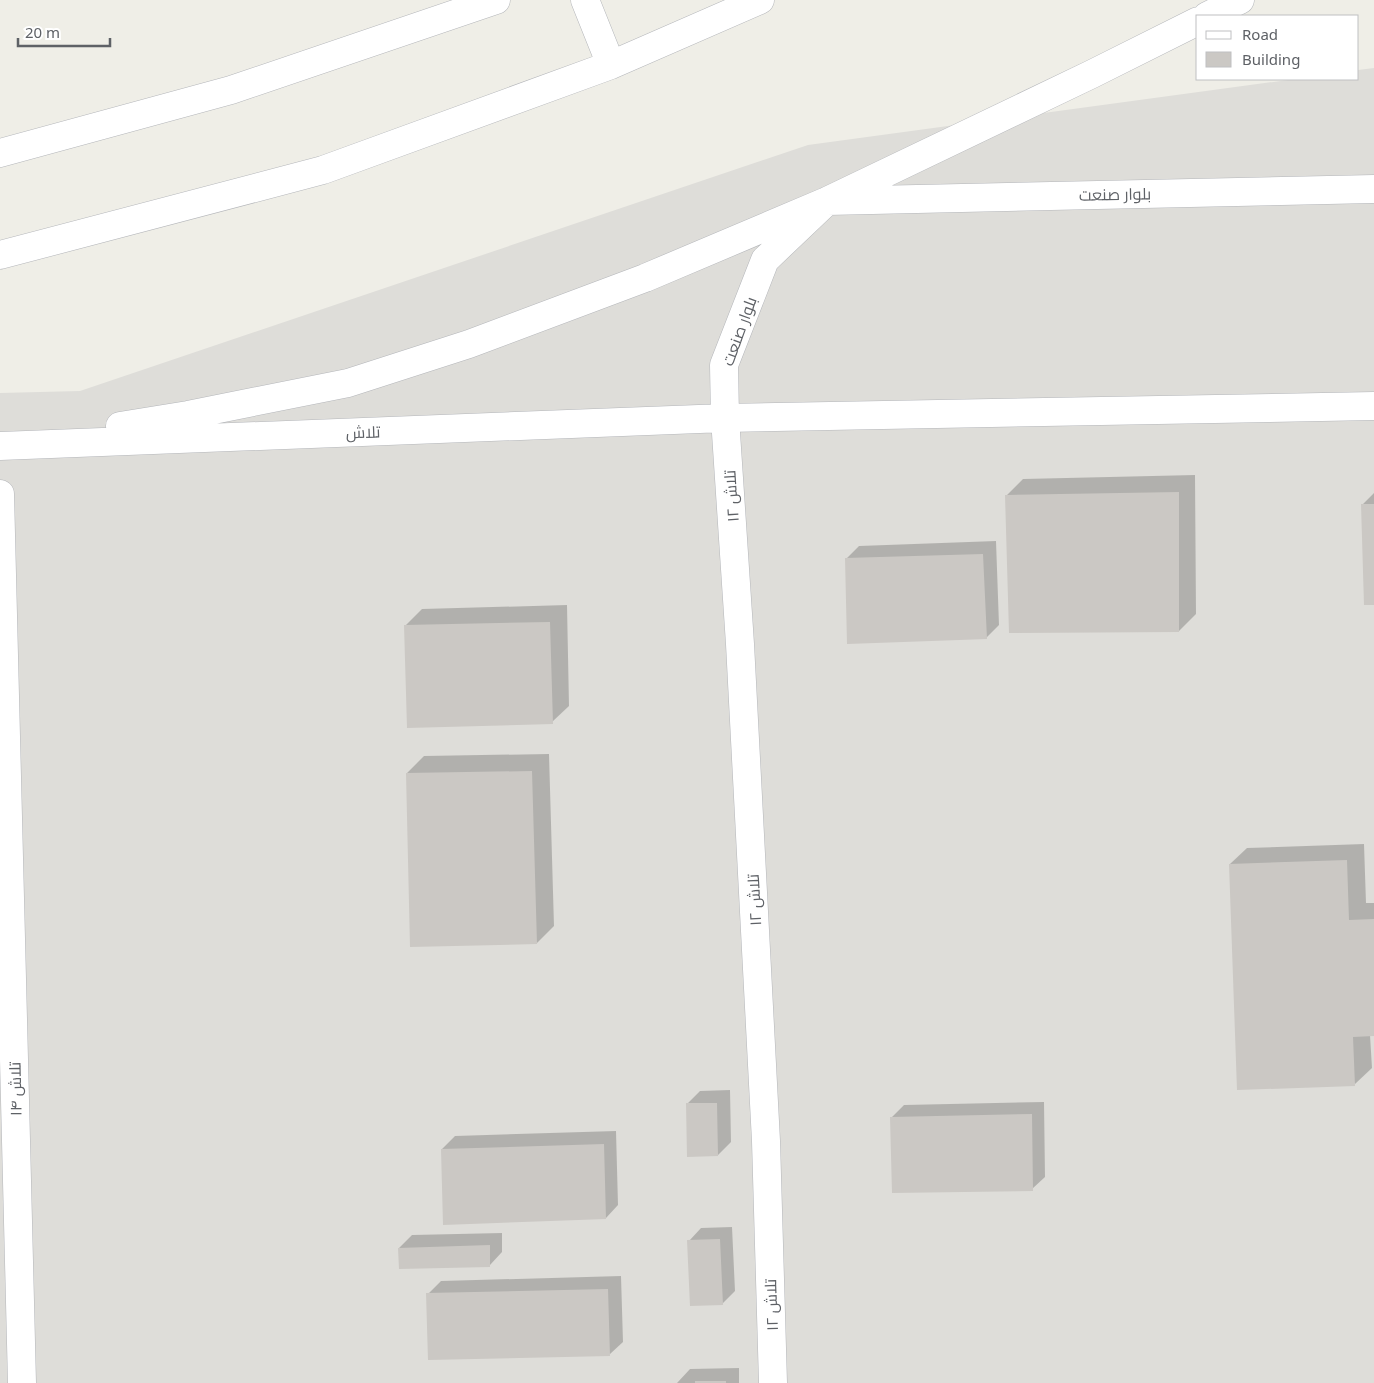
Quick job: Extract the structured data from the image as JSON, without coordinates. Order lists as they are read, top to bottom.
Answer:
{
  "streets": {
    "street": [
      "بلوار صنعت",
      "تلاش",
      "تلاش ۱۲",
      "تلاش ۱۴"
    ]
  },
  "crossings": [
    ["بلوار صنعت", "تلاش"],
    ["بلوار صنعت", "تلاش ۱۲"],
    ["تلاش", "تلاش ۱۲"]
  ],
  "legend": ["Road", "Building"],
  "scale_bar": "20 m"
}
